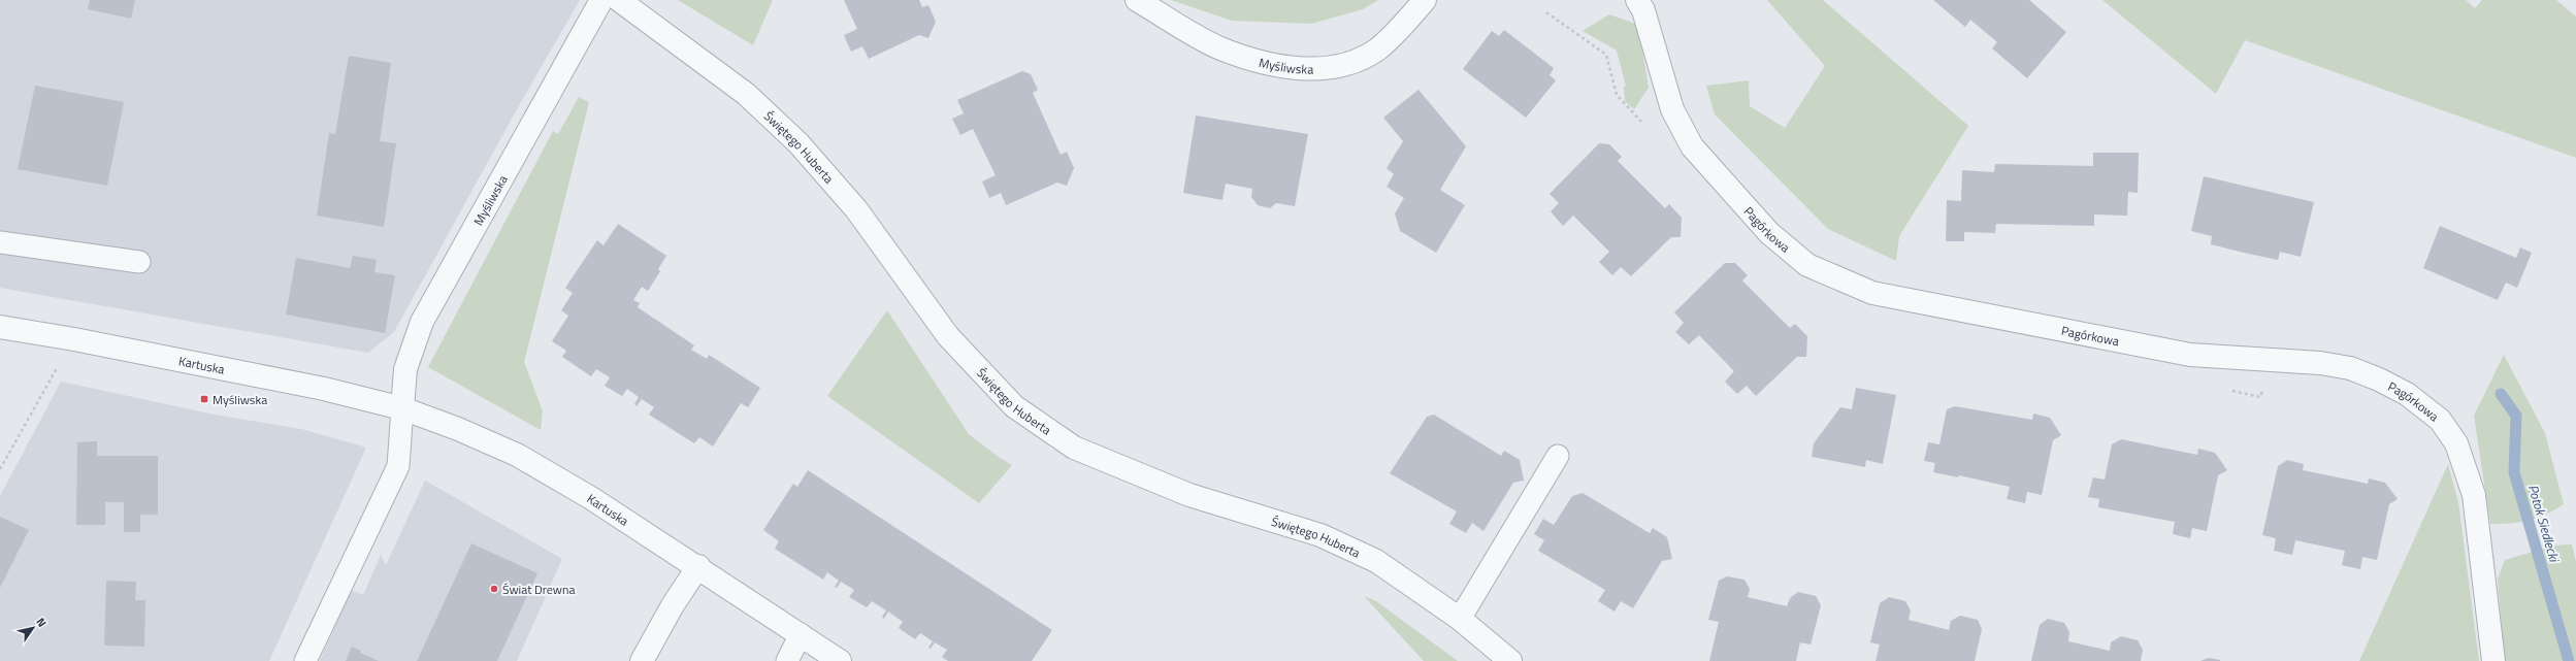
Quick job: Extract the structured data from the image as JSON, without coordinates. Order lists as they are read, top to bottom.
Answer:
{
  "streets": {
    "street": [
      "Myśliwska",
      "Świętego Huberta",
      "Pagórkowa",
      "Kartuska"
    ]
  },
  "crossings": [
    ["Myśliwska", "Kartuska"]
  ],
  "water": ["Potok Siedlecki"],
  "places": {
    "transit": ["Myśliwska"],
    "other": ["Świat Drewna"]
  },
  "north": "top right"
}
